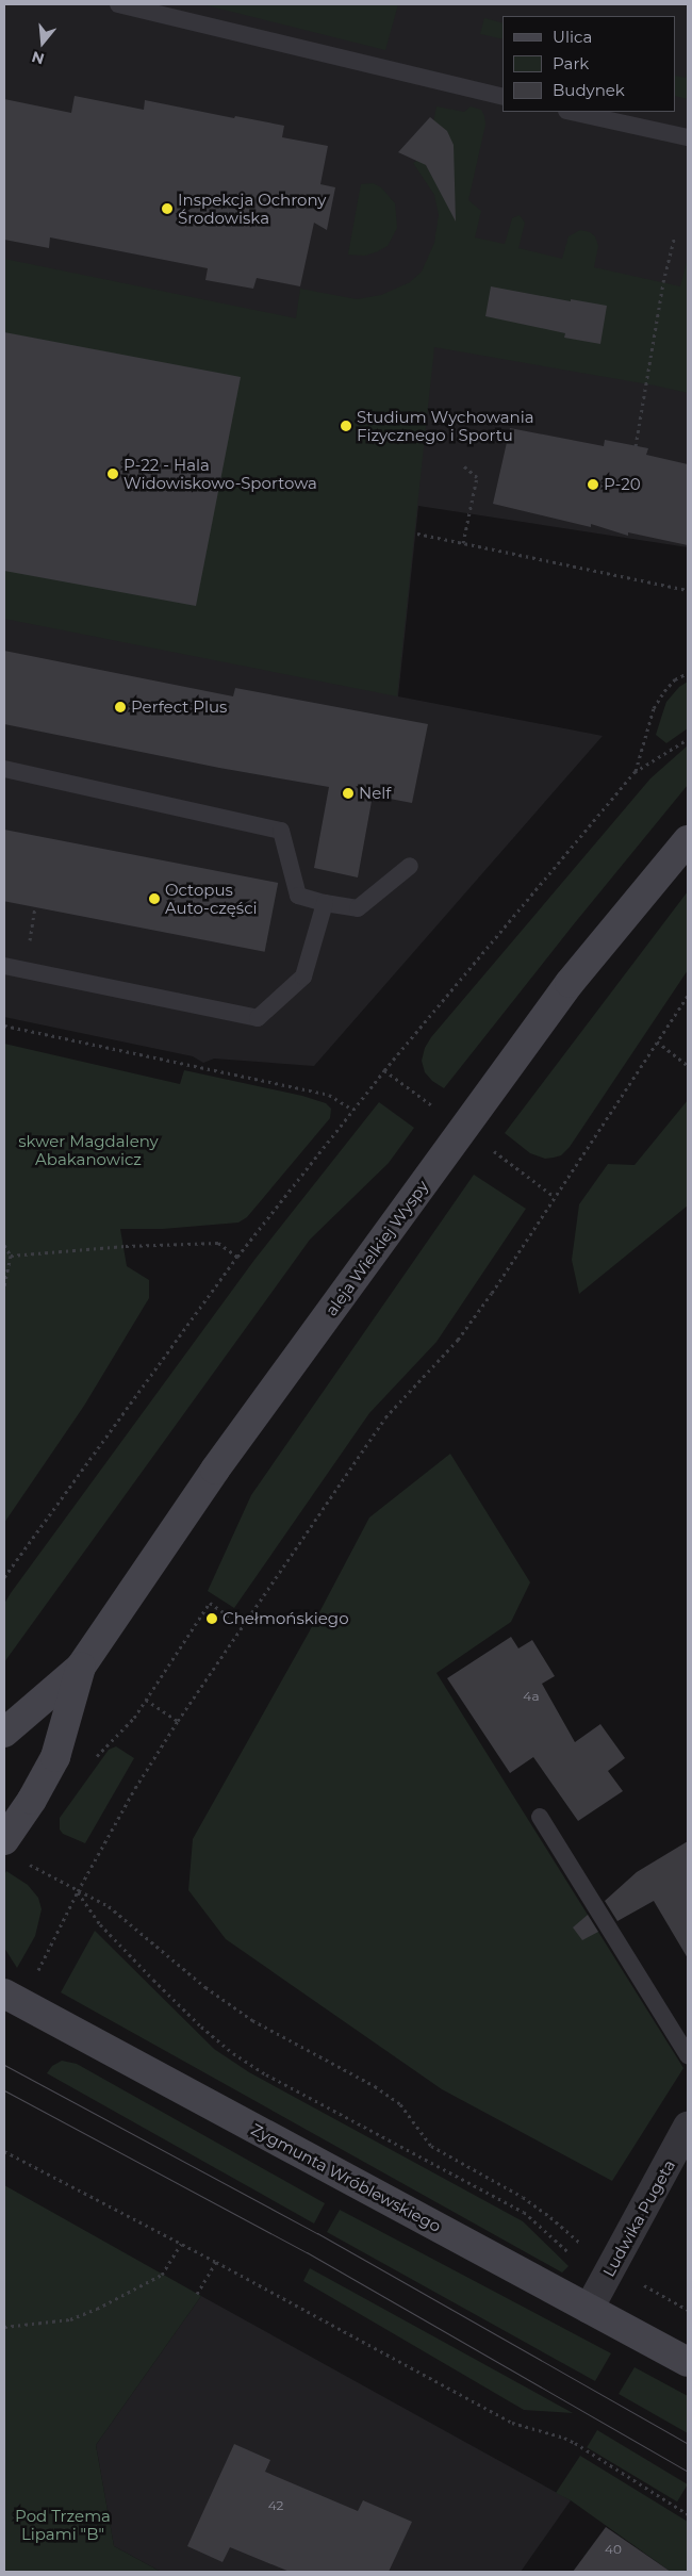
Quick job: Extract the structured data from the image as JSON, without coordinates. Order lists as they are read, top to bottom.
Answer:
{
  "streets": {
    "main road": ["aleja Wielkiej Wyspy", "Zygmunta Wróblewskiego"],
    "street": ["Ludwika Pugeta"]
  },
  "crossings": [
    ["Zygmunta Wróblewskiego", "Ludwika Pugeta"]
  ],
  "parks": ["skwer Magdaleny Abakanowicz", "Pod Trzema Lipami \"B\""],
  "places": [
    "Inspekcja Ochrony Środowiska",
    "Studium Wychowania Fizycznego i Sportu",
    "P-22 - Hala Widowiskowo-Sportowa",
    "P-20",
    "Perfect Plus",
    "Nelf",
    "Octopus Auto-części",
    "Chełmońskiego"
  ],
  "house_numbers": ["4a", "42", "40"],
  "legend": ["Ulica", "Park", "Budynek"],
  "north": "bottom"
}
